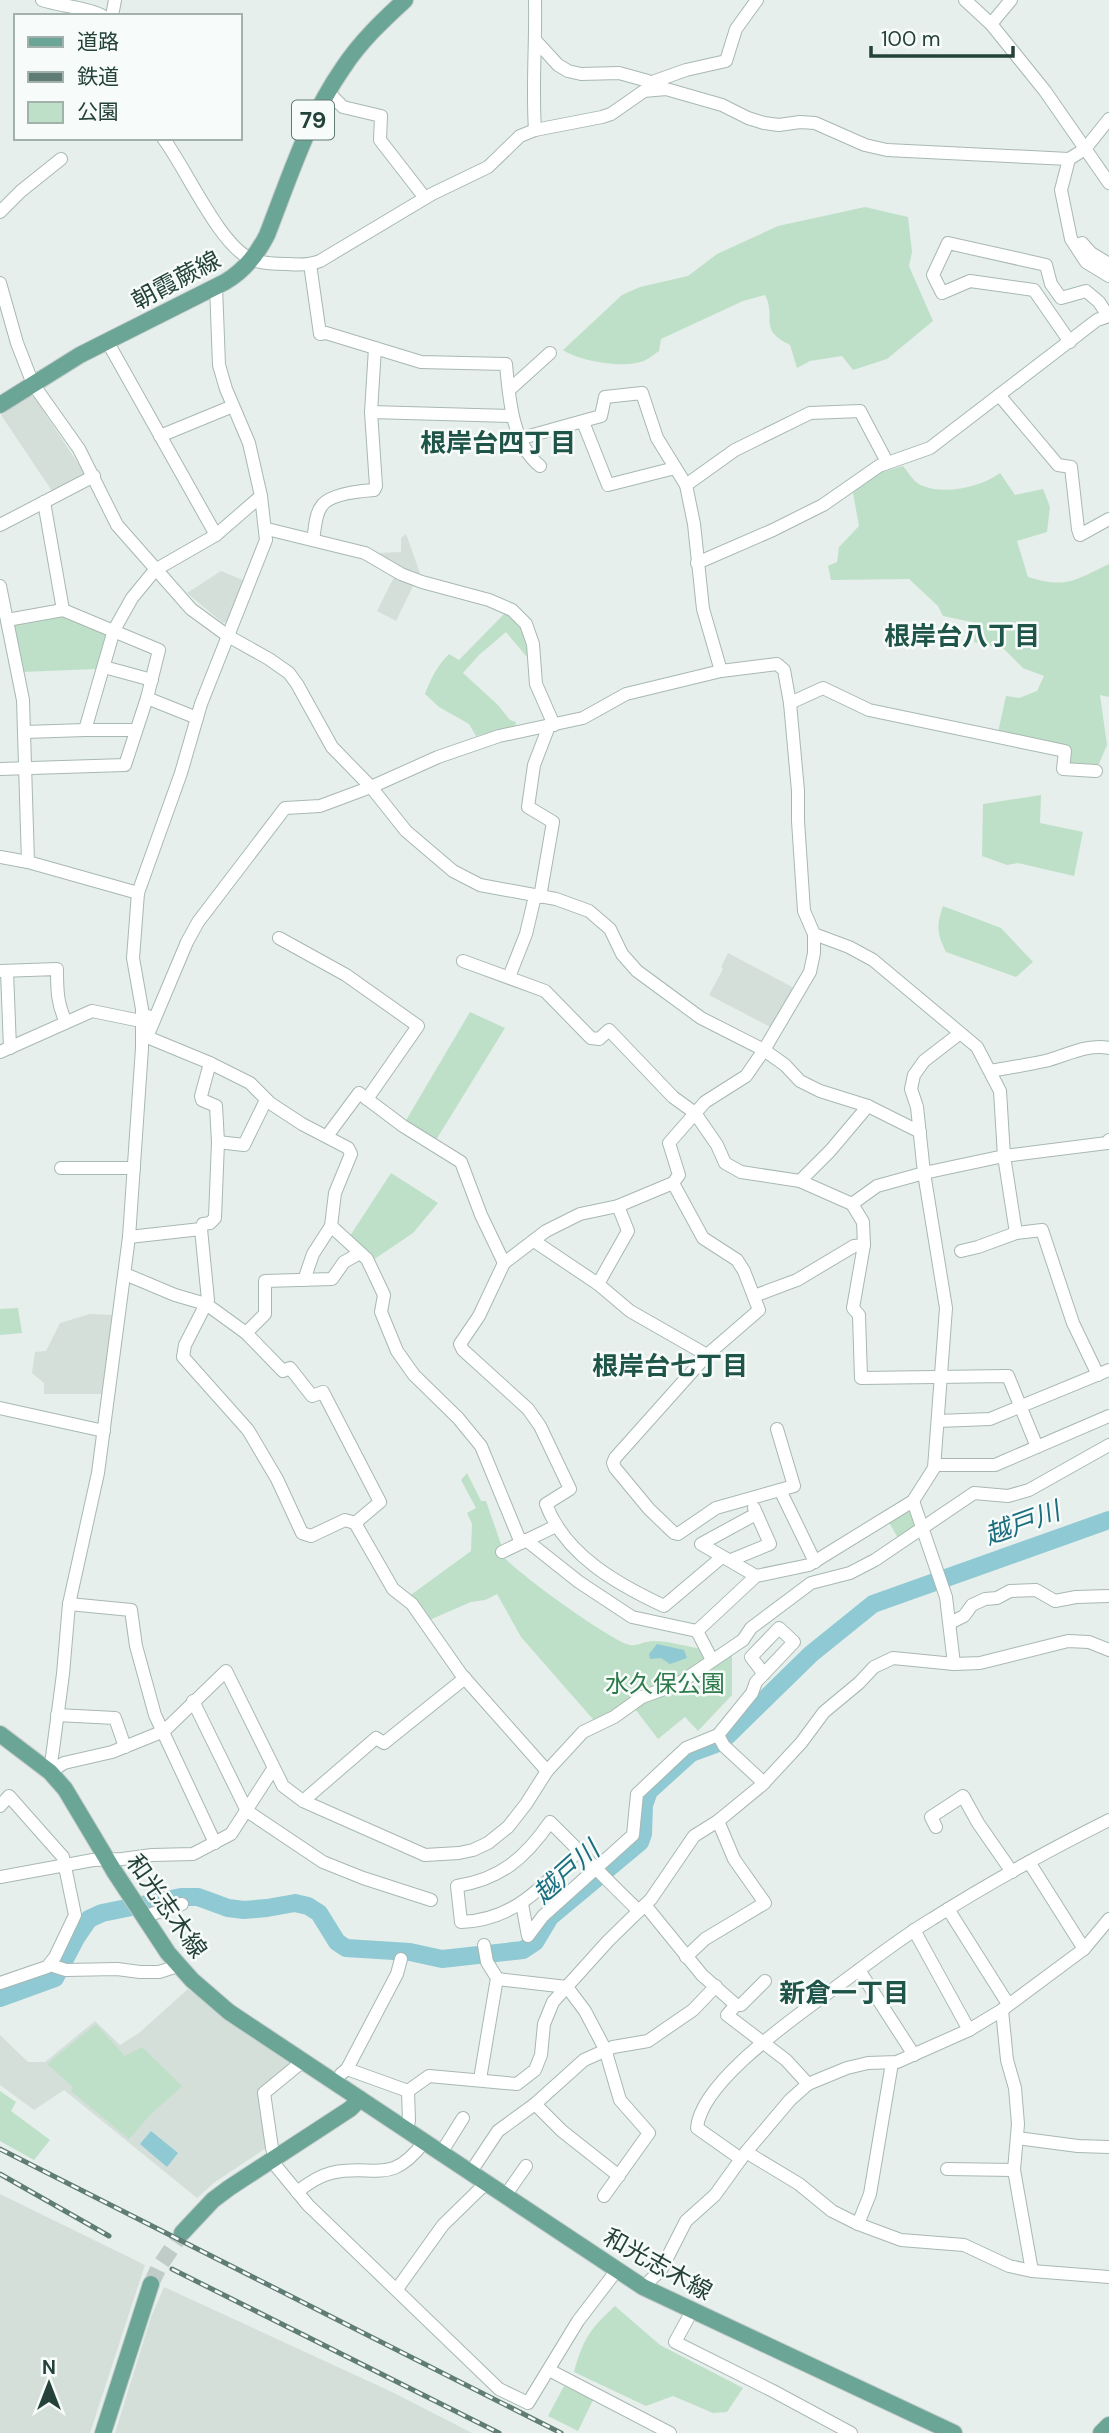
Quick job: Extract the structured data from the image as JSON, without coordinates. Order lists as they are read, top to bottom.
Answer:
{
  "streets": {
    "main road": ["79", "朝霞蕨線", "和光志木線"]
  },
  "districts": [
    "根岸台四丁目",
    "根岸台八丁目",
    "根岸台七丁目",
    "新倉一丁目"
  ],
  "water": ["越戸川"],
  "parks": ["水久保公園"],
  "legend": ["道路", "鉄道", "公園"],
  "scale_bar": "100 m",
  "north": "top"
}
